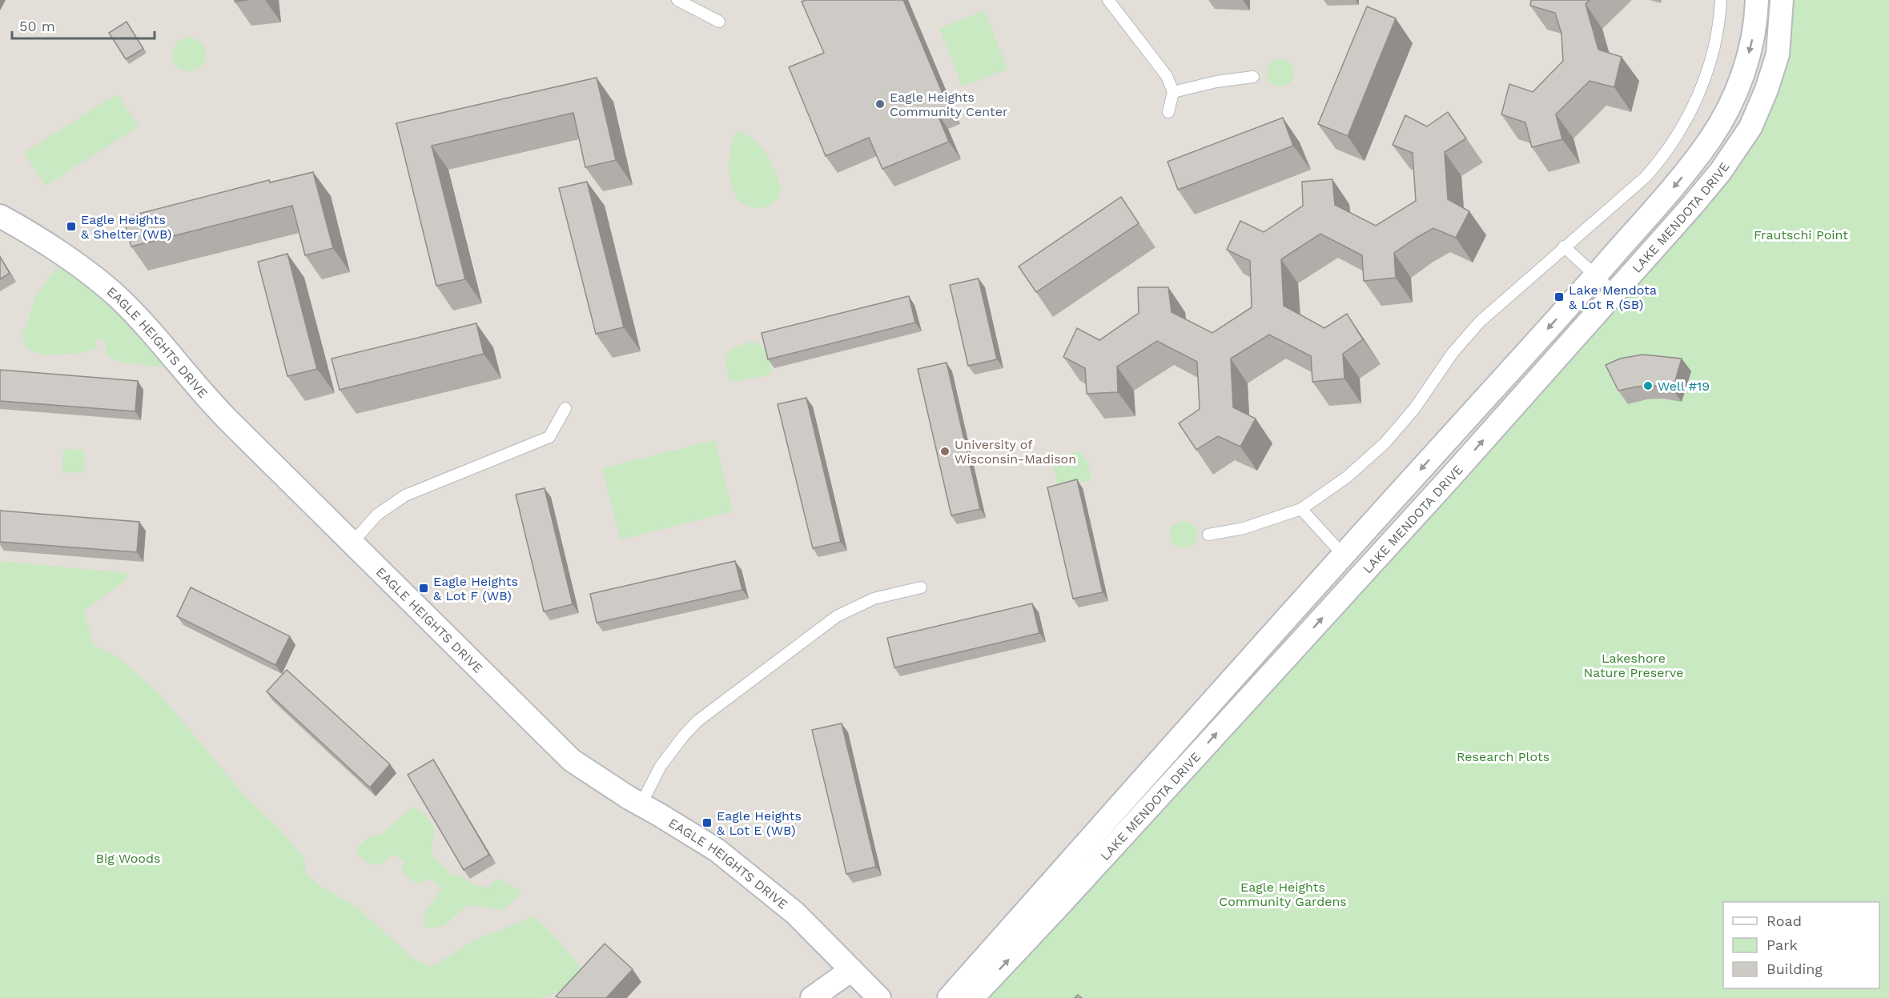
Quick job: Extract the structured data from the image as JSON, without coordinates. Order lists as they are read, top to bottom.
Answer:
{
  "streets": {
    "street": ["LAKE MENDOTA DRIVE", "EAGLE HEIGHTS DRIVE"]
  },
  "parks": [
    "Frautschi Point",
    "Lakeshore Nature Preserve",
    "Research Plots",
    "Big Woods",
    "Eagle Heights Community Gardens"
  ],
  "places": {
    "other": ["Eagle Heights Community Center", "Well #19", "University of Wisconsin-Madison"],
    "transit": [
      "Eagle Heights & Shelter (WB)",
      "Lake Mendota & Lot R (SB)",
      "Eagle Heights & Lot F (WB)",
      "Eagle Heights & Lot E (WB)"
    ]
  },
  "legend": ["Road", "Park", "Building"],
  "scale_bar": "50 m"
}
